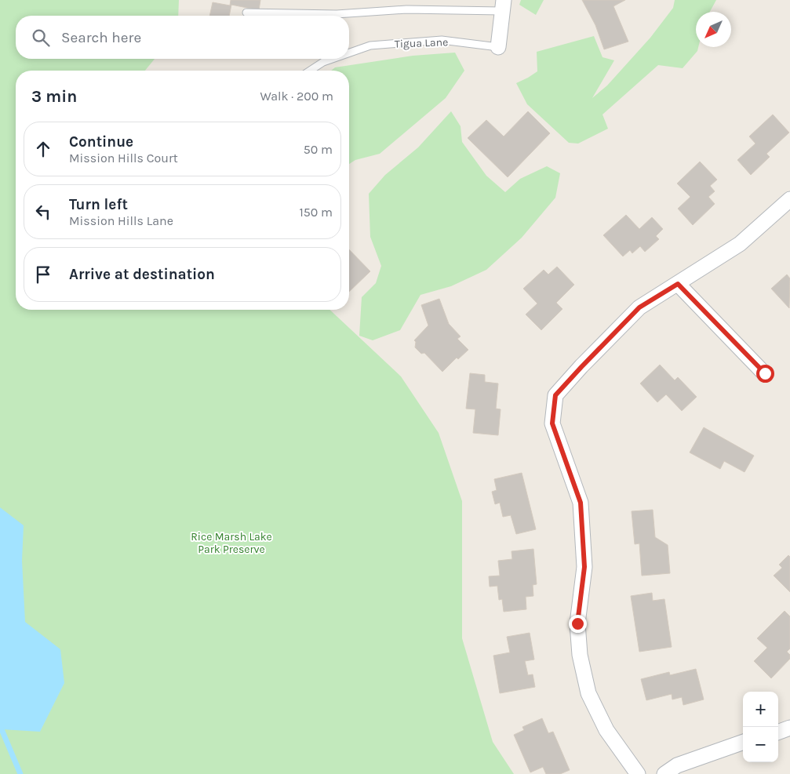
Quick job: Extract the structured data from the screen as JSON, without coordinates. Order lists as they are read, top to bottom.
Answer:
{
  "streets": {
    "street": ["Tigua Lane"]
  },
  "parks": ["Rice Marsh Lake Park Preserve"],
  "north": "bottom left",
  "page": {
    "search": "Search here",
    "heading": ["3 min", "Walk · 200 m"],
    "list": [
      ["Continue", "Mission Hills Court", "50 m"],
      ["Turn left", "Mission Hills Lane", "150 m"],
      "Arrive at destination"
    ],
    "map_buttons": ["+", "−"]
  }
}
